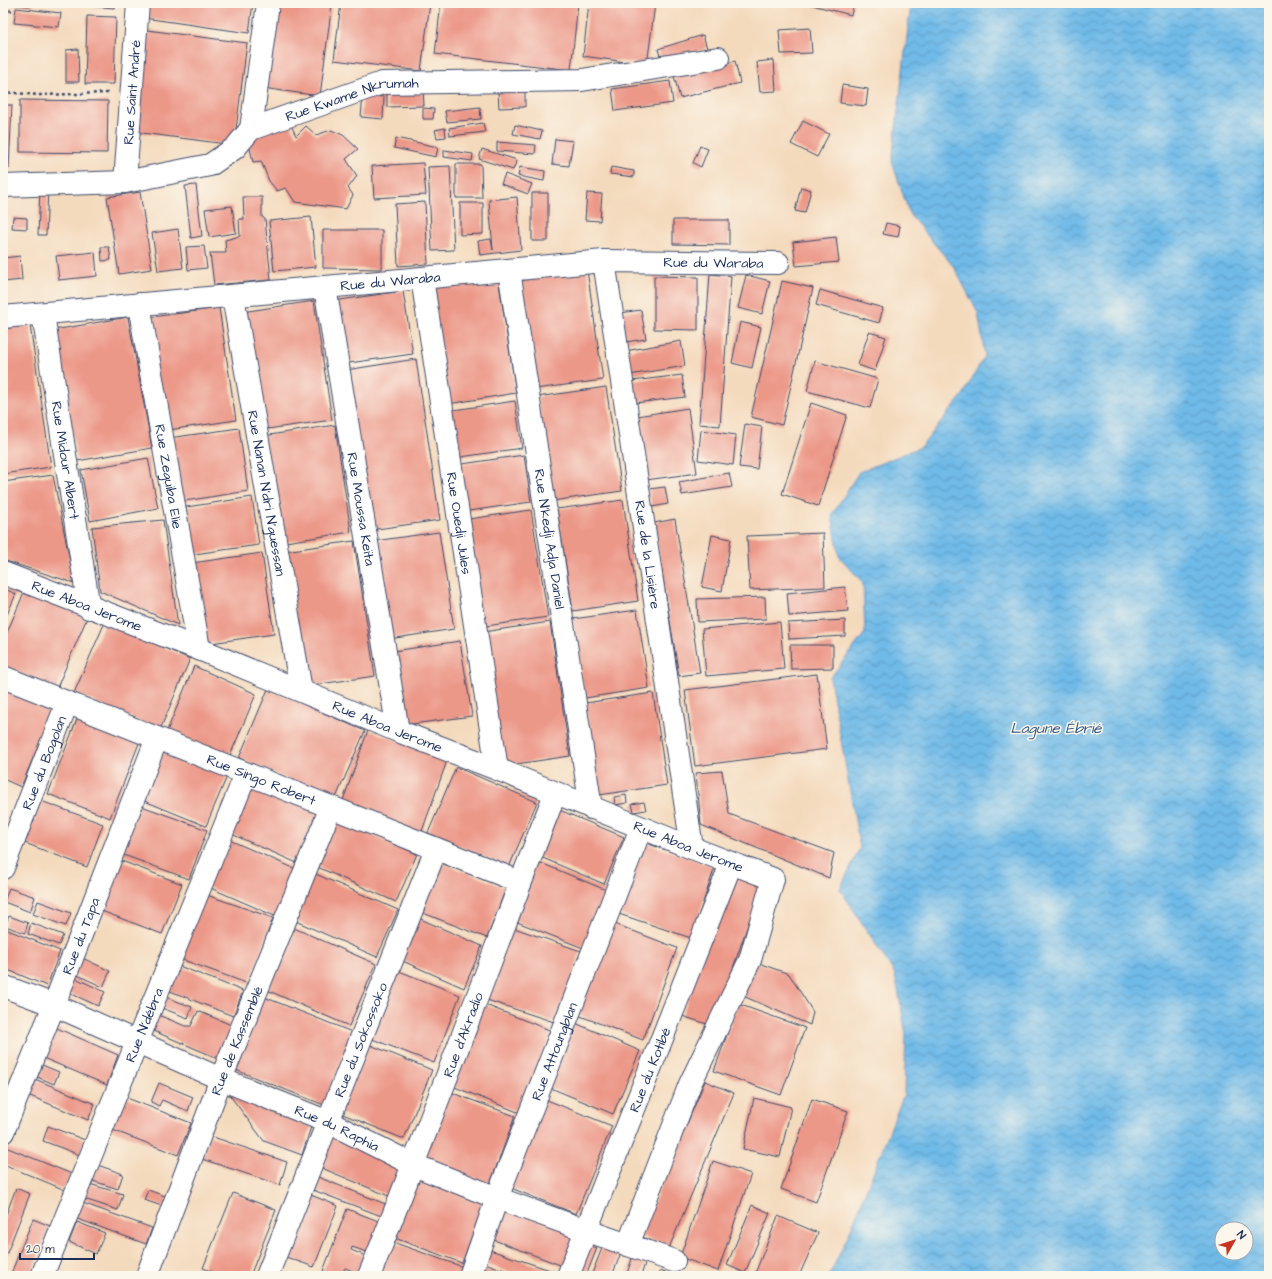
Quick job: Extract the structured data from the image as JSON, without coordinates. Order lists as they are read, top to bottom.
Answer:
{
  "streets": {
    "street": [
      "Rue Saint André",
      "Rue Kwame Nkrumah",
      "Rue du Waraba",
      "Rue Midour Albert",
      "Rue Zeguiba Elie",
      "Rue Nanan N'dri N'guessan",
      "Rue Moussa Keïta",
      "Rue Ouedji Jules",
      "Rue N'kedji Adja Daniel",
      "Rue de la Lisière",
      "Rue Aboa Jerome",
      "Rue du Bogolan",
      "Rue Singo Robert",
      "Rue du Tapa",
      "Rue N'débra",
      "Rue d'Akradio",
      "Rue du Sokossoko",
      "Rue de Kassemblé",
      "Rue Attoungblan",
      "Rue du Kotibé",
      "Rue du Raphia"
    ]
  },
  "crossings": [
    ["Rue du Waraba", "Rue Midour Albert"],
    ["Rue du Waraba", "Rue Zeguiba Elie"],
    ["Rue du Waraba", "Rue Nanan N'dri N'guessan"],
    ["Rue du Waraba", "Rue Moussa Keïta"],
    ["Rue du Waraba", "Rue Ouedji Jules"],
    ["Rue du Waraba", "Rue N'kedji Adja Daniel"],
    ["Rue du Waraba", "Rue de la Lisière"],
    ["Rue Midour Albert", "Rue Aboa Jerome"],
    ["Rue Zeguiba Elie", "Rue Aboa Jerome"],
    ["Rue Nanan N'dri N'guessan", "Rue Aboa Jerome"],
    ["Rue Moussa Keïta", "Rue Aboa Jerome"],
    ["Rue Ouedji Jules", "Rue Aboa Jerome"],
    ["Rue N'kedji Adja Daniel", "Rue Aboa Jerome"],
    ["Rue de la Lisière", "Rue Aboa Jerome"],
    ["Rue Aboa Jerome", "Rue d'Akradio"],
    ["Rue Aboa Jerome", "Rue Attoungblan"],
    ["Rue Aboa Jerome", "Rue du Kotibé"],
    ["Rue Aboa Jerome", "Rue du Raphia"],
    ["Rue du Bogolan", "Rue Singo Robert"],
    ["Rue Singo Robert", "Rue du Tapa"],
    ["Rue Singo Robert", "Rue N'débra"],
    ["Rue Singo Robert", "Rue d'Akradio"],
    ["Rue Singo Robert", "Rue du Sokossoko"],
    ["Rue Singo Robert", "Rue de Kassemblé"],
    ["Rue du Tapa", "Rue du Raphia"],
    ["Rue N'débra", "Rue du Raphia"],
    ["Rue d'Akradio", "Rue du Raphia"],
    ["Rue du Sokossoko", "Rue du Raphia"],
    ["Rue de Kassemblé", "Rue du Raphia"],
    ["Rue Attoungblan", "Rue du Raphia"],
    ["Rue du Kotibé", "Rue du Raphia"]
  ],
  "water": ["Lagune Ébrié"],
  "scale_bar": "20 m",
  "north": "top right"
}
